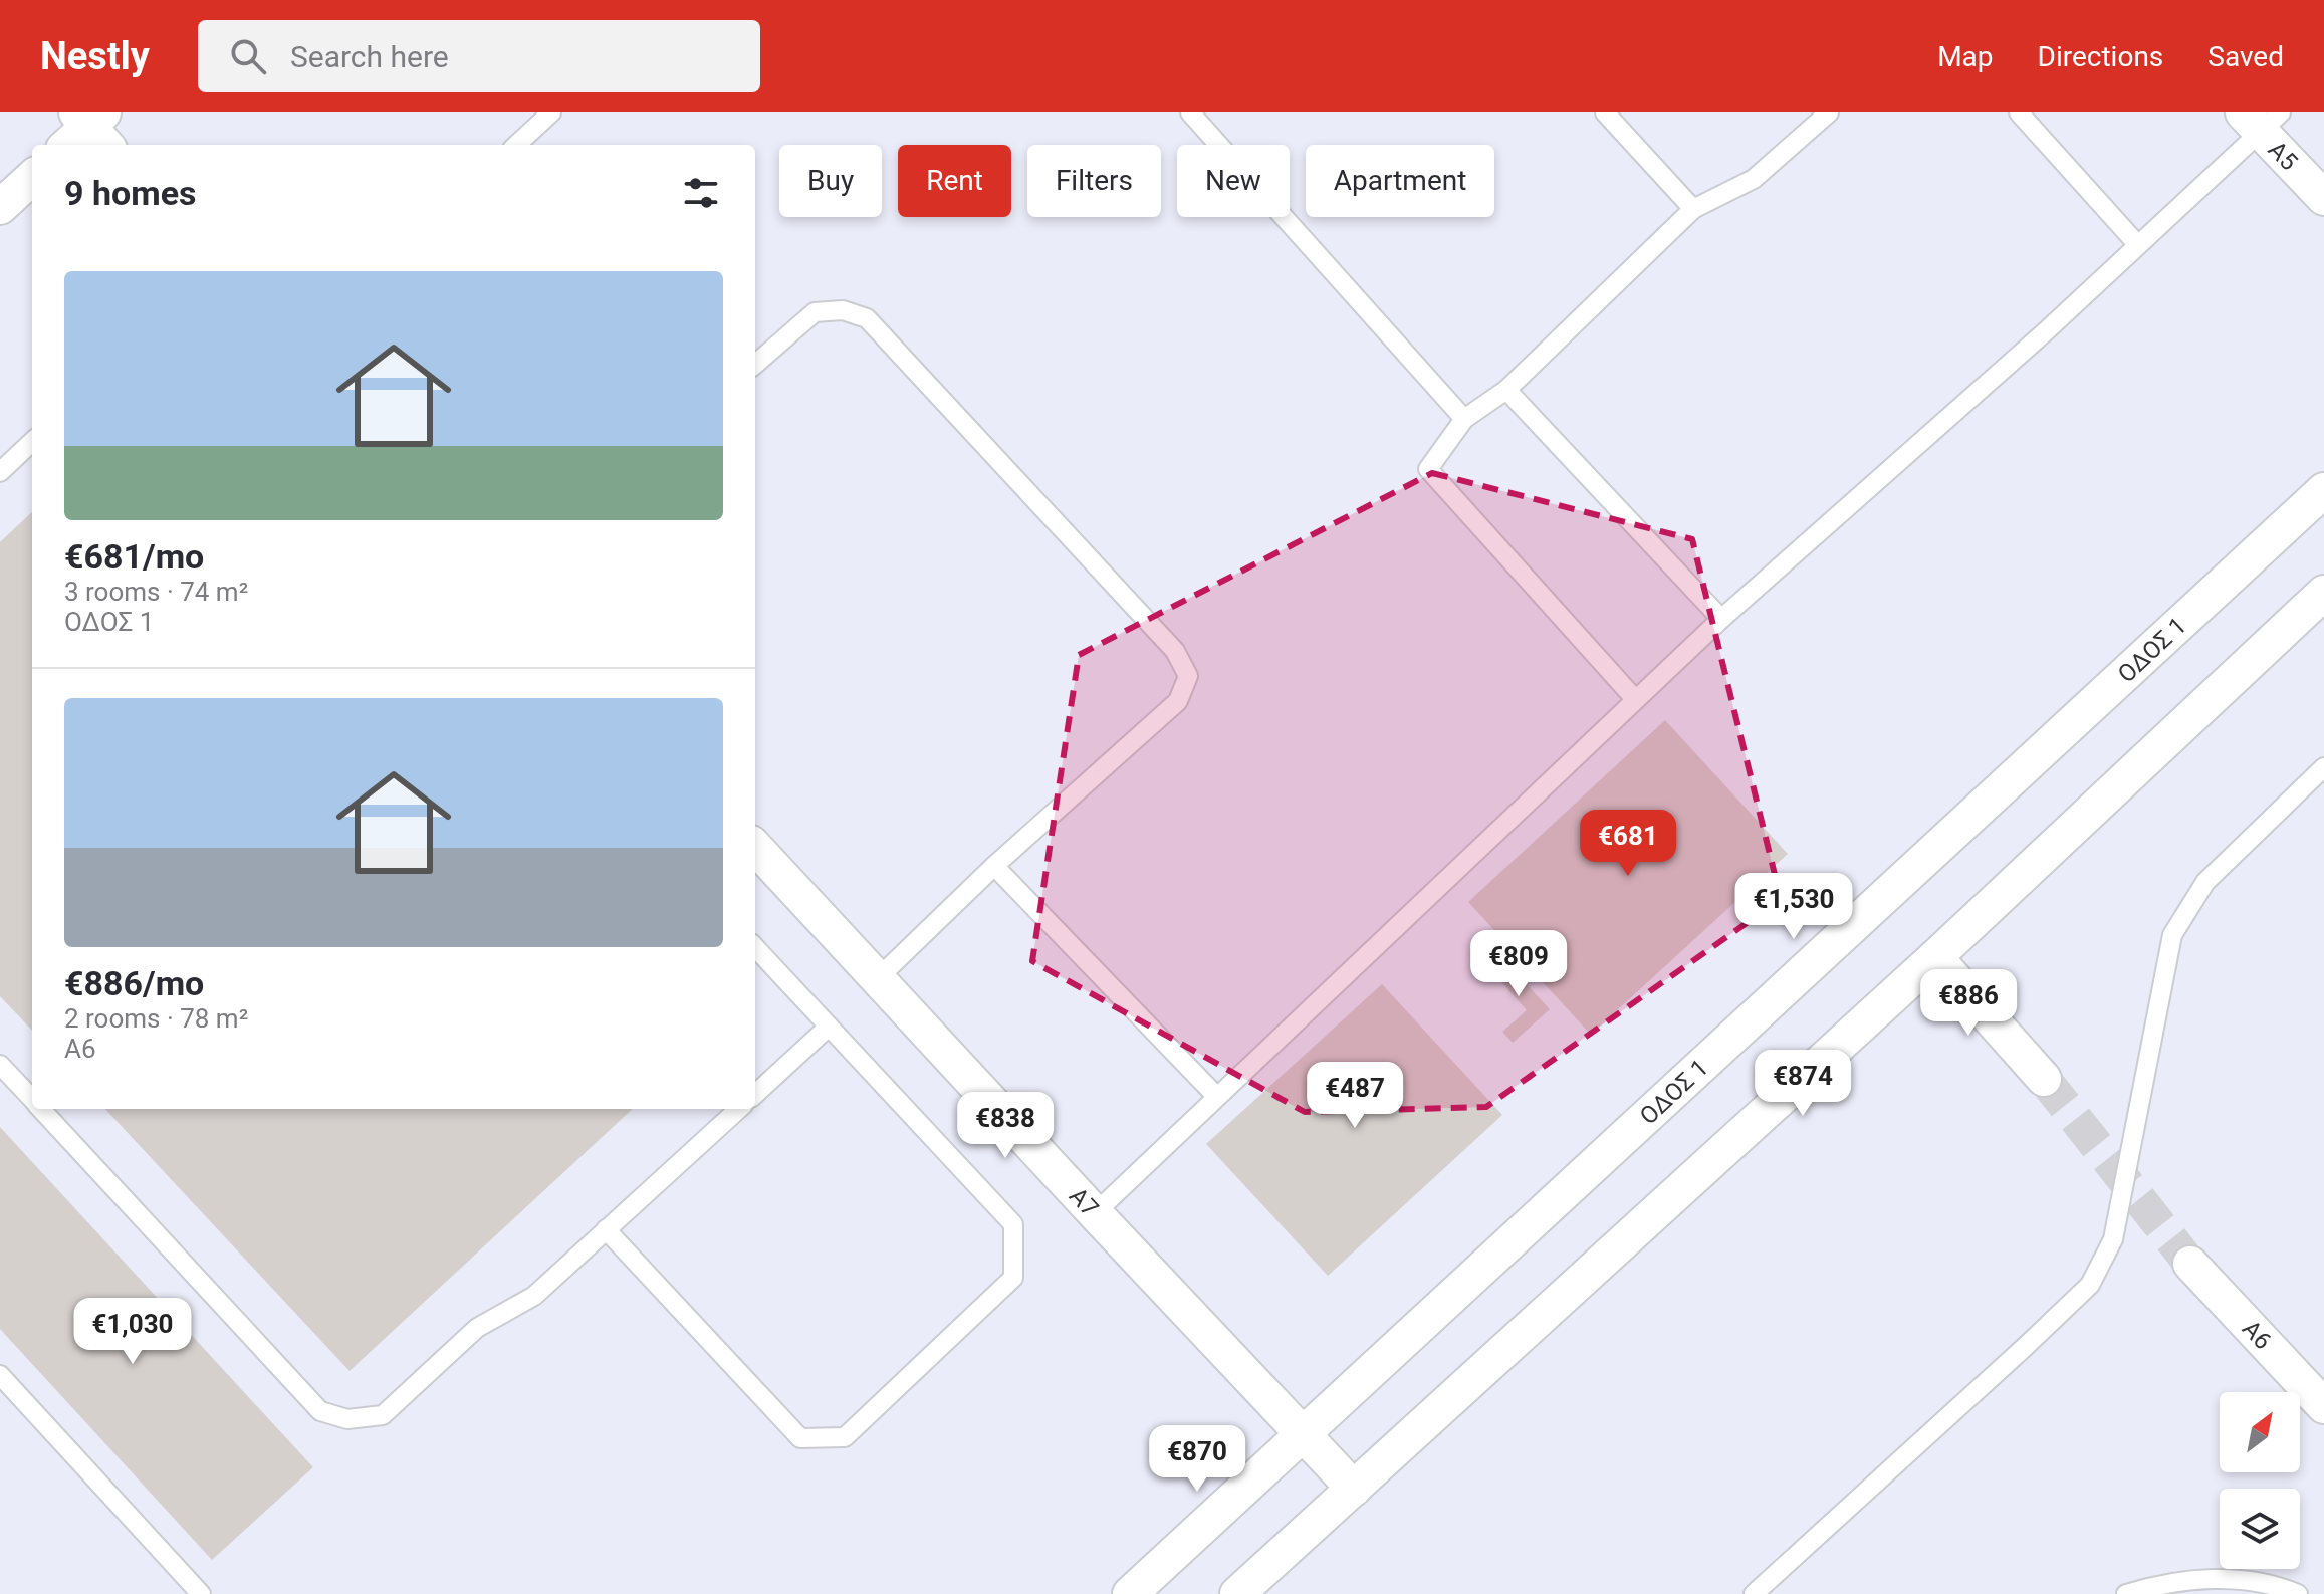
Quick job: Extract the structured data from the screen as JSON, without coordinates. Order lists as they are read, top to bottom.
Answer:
{
  "streets": {
    "street": [
      "Α5",
      "ΟΔΟΣ 1",
      "Α7",
      "Α6"
    ]
  },
  "crossings": [
    ["ΟΔΟΣ 1", "Α7"]
  ],
  "north": "top right",
  "page": {
    "header": "Nestly",
    "search": "Search here",
    "nav": ["Map", "Directions", "Saved"],
    "chip": [
      "Buy",
      "Rent",
      "Filters",
      "New",
      "Apartment"
    ],
    "heading": "9 homes",
    "list": [
      {
        "name": "€681/mo",
        "note": "3 rooms · 74 m² · ΟΔΟΣ 1"
      },
      {
        "name": "€886/mo",
        "note": "2 rooms · 78 m² · Α6"
      }
    ],
    "price": [
      "€681",
      "€1,530",
      "€809",
      "€886",
      "€874",
      "€487",
      "€838",
      "€1,030",
      "€870"
    ]
  }
}
